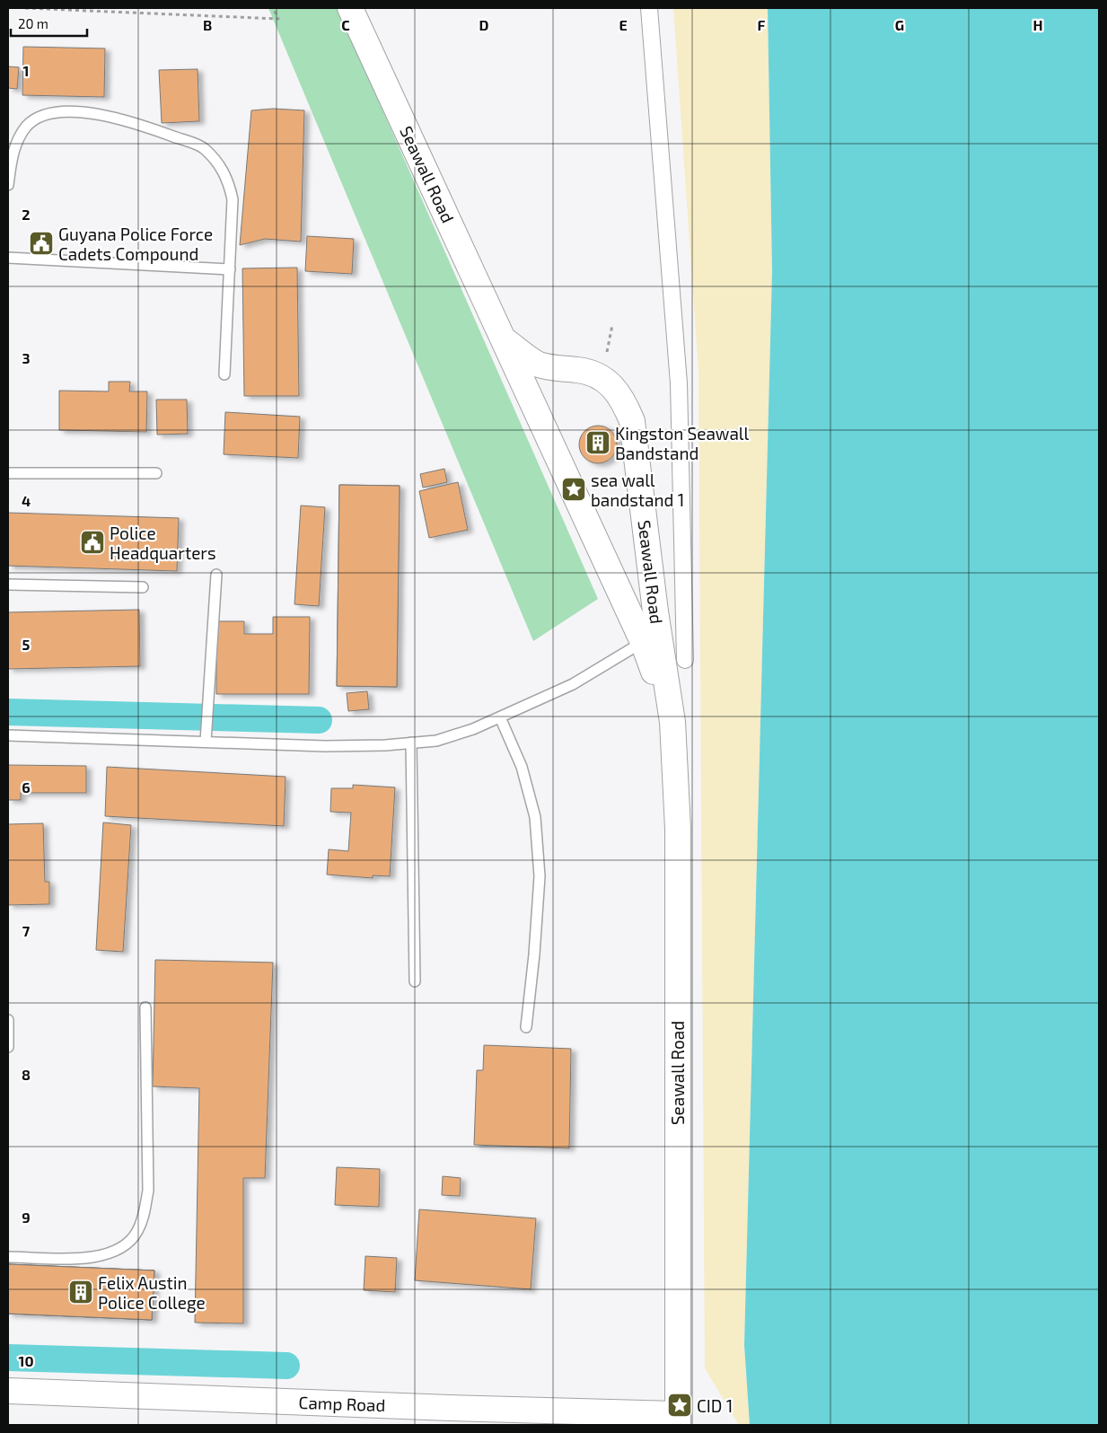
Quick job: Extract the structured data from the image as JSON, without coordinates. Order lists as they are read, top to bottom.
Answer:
{
  "streets": {
    "street": ["Seawall Road", "Camp Road"]
  },
  "crossings": [
    ["Seawall Road", "Camp Road"]
  ],
  "places": {
    "public building": ["Guyana Police Force Cadets Compound", "Police Headquarters"],
    "building": ["Kingston Seawall Bandstand", "Felix Austin Police College"],
    "place": ["sea wall bandstand 1", "CID 1"]
  },
  "scale_bar": "20 m",
  "grid": {
    "columns": [
      "B",
      "C",
      "D",
      "E",
      "F",
      "G",
      "H"
    ],
    "rows": [
      "1",
      "2",
      "3",
      "4",
      "5",
      "6",
      "7",
      "8",
      "9",
      "10"
    ]
  }
}
